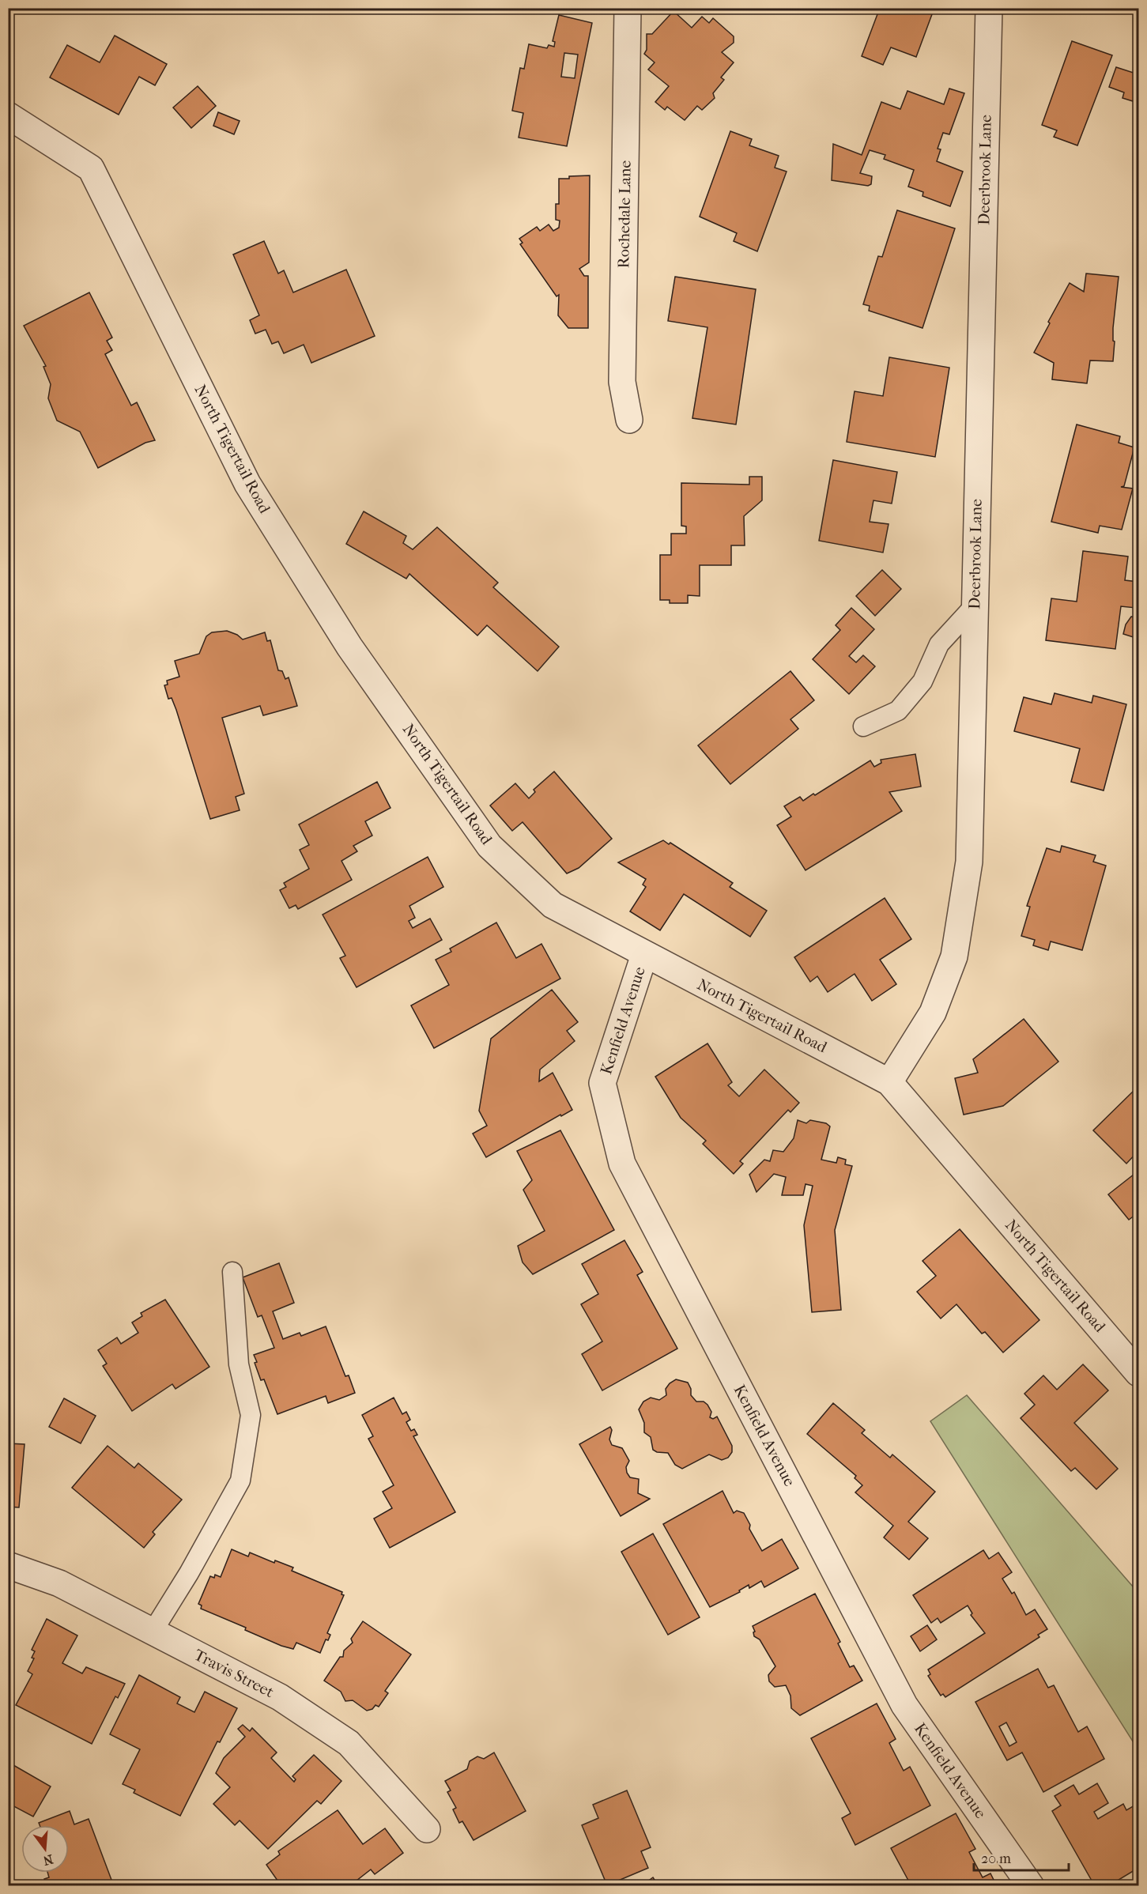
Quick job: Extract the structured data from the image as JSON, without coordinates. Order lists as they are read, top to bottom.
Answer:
{
  "streets": {
    "street": [
      "Deerbrook Lane",
      "Rochedale Lane",
      "North Tigertail Road",
      "Kenfield Avenue",
      "Travis Street"
    ]
  },
  "crossings": [
    ["Deerbrook Lane", "North Tigertail Road"],
    ["North Tigertail Road", "Kenfield Avenue"]
  ],
  "scale_bar": "20 m",
  "north": "bottom"
}
